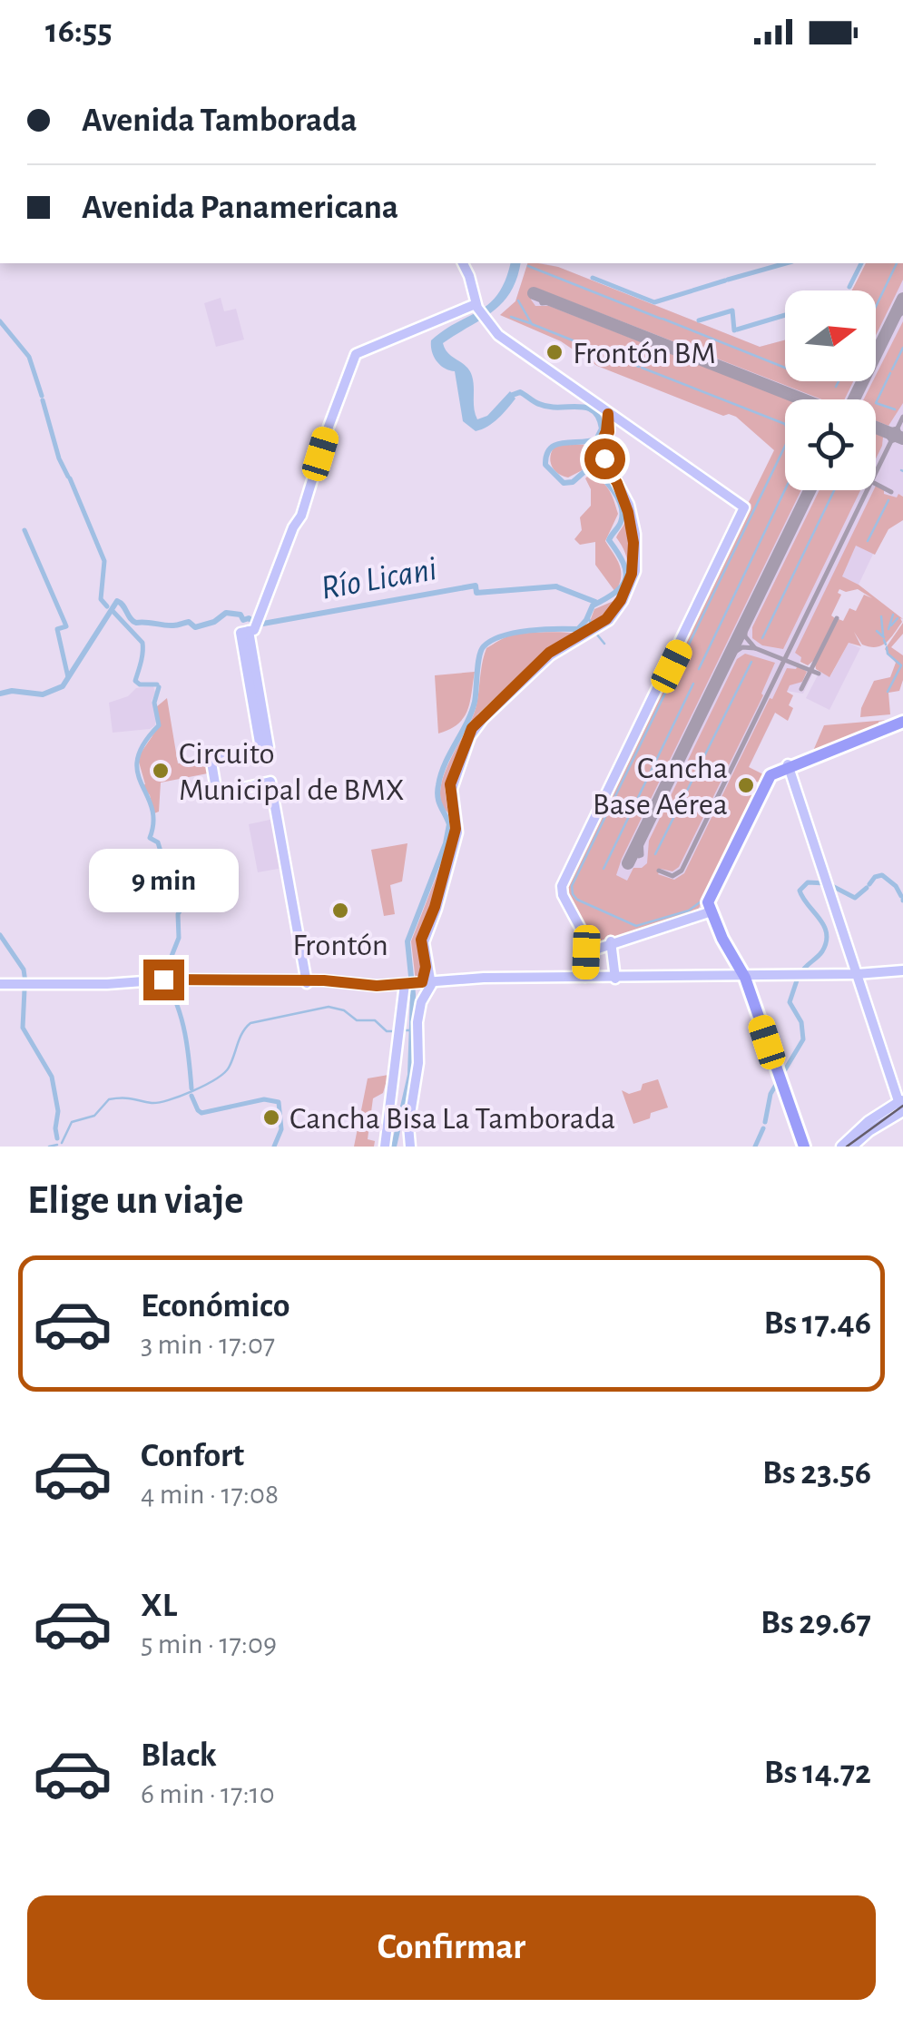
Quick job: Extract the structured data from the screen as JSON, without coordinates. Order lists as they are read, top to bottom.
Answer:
{
  "water": ["Río Licani"],
  "places": [
    "Frontón BM",
    "Circuito Municipal de BMX",
    "Cancha Base Aérea",
    "Frontón",
    "Cancha Bisa La Tamborada"
  ],
  "north": "right",
  "page": {
    "status": "16:55",
    "banner": ["Avenida Tamborada", "Avenida Panamericana"],
    "bubble": "9 min",
    "heading": "Elige un viaje",
    "list": [
      {
        "name": "Económico",
        "note": "3 min · 17:07",
        "value": "Bs 17.46"
      },
      {
        "name": "Confort",
        "note": "4 min · 17:08",
        "value": "Bs 23.56"
      },
      {
        "name": "XL",
        "note": "5 min · 17:09",
        "value": "Bs 29.67"
      },
      {
        "name": "Black",
        "note": "6 min · 17:10",
        "value": "Bs 14.72"
      }
    ],
    "buttons": "Confirmar"
  }
}
